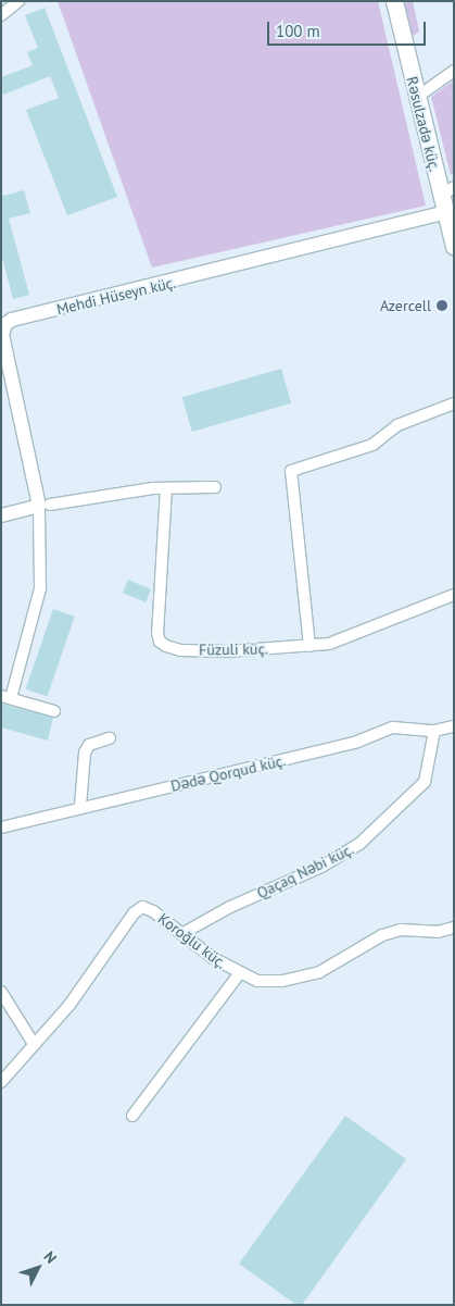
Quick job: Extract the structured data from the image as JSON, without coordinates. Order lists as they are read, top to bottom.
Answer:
{
  "streets": {
    "main road": ["Rəsulzadə küç."],
    "street": [
      "Mehdi Hüseyn küç.",
      "Füzuli küç.",
      "Dədə Qorqud küç.",
      "Qaçaq Nəbi küç.",
      "Koroğlu küç."
    ]
  },
  "crossings": [
    ["Rəsulzadə küç.", "Mehdi Hüseyn küç."],
    ["Dədə Qorqud küç.", "Qaçaq Nəbi küç."],
    ["Qaçaq Nəbi küç.", "Koroğlu küç."]
  ],
  "places": ["Azercell"],
  "scale_bar": "100 m",
  "north": "top right"
}
